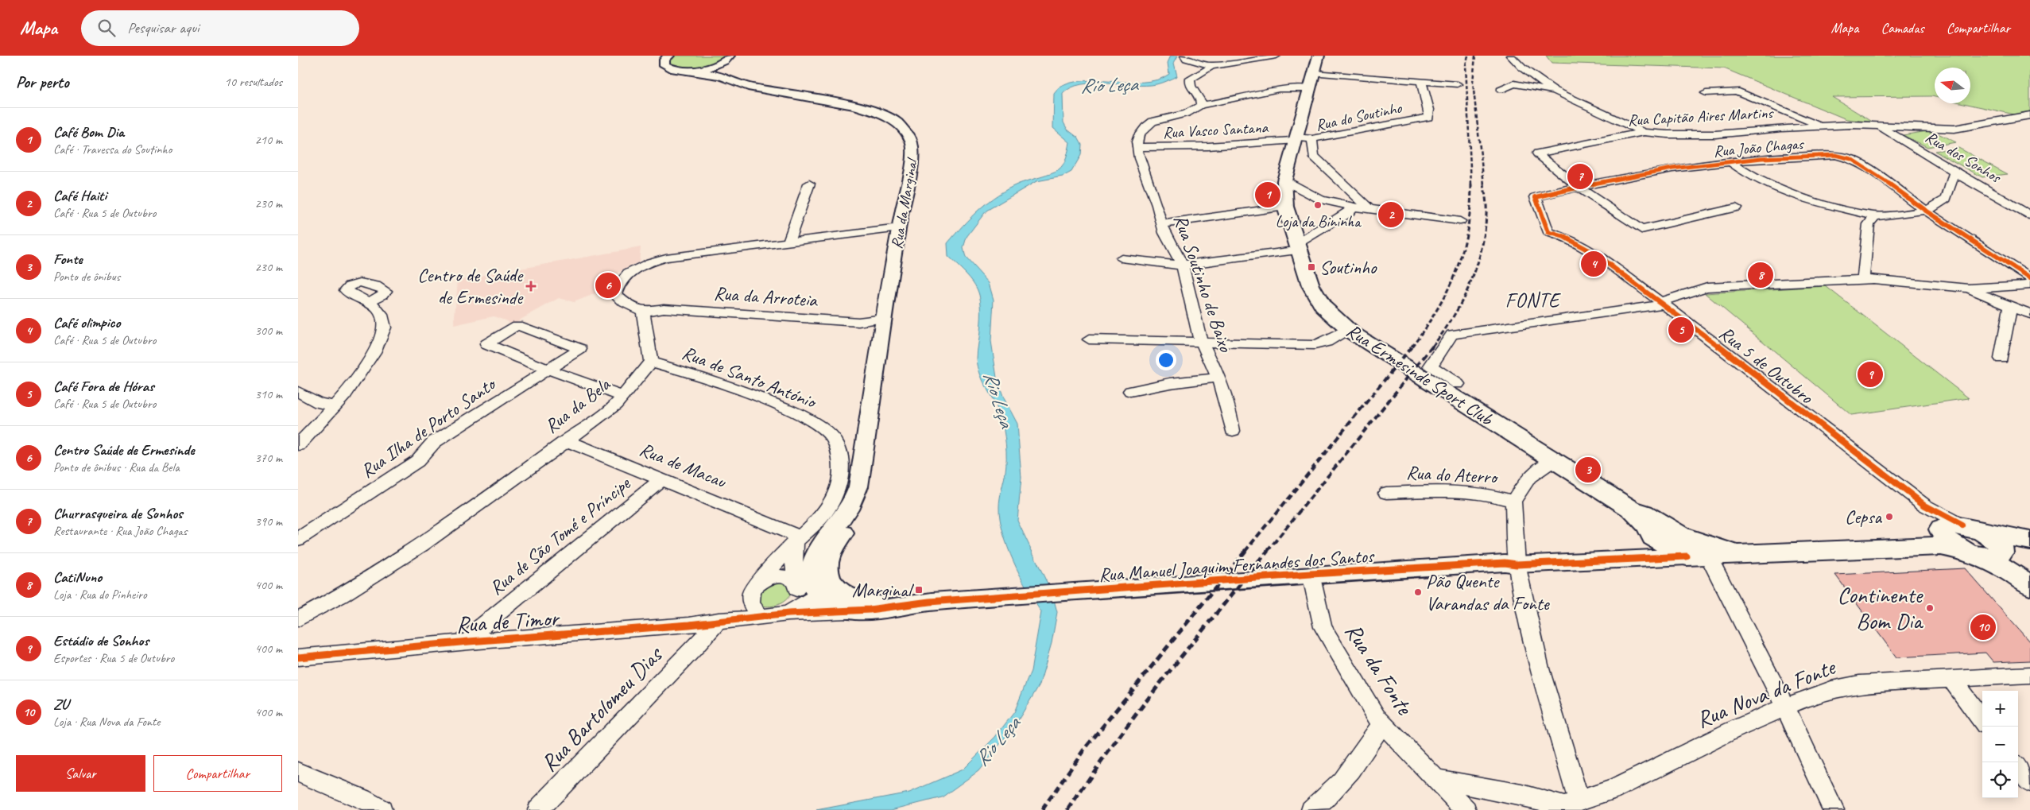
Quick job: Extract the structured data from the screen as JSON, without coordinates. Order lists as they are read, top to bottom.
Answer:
{
  "streets": {
    "main road": ["Rua Ermesinde Sport Club", "Rua Manuel Joaquim Fernandes dos Santos"],
    "street": [
      "Rua do Soutinho",
      "Rua Capitão Aires Martins",
      "Rua Vasco Santana",
      "Rua João Chagas",
      "Rua dos Sonhos",
      "Rua da Marginal",
      "Rua Soutinho de Baixo",
      "Rua da Arroteia",
      "Rua 5 de Outubro",
      "Rua de Santo António",
      "Rua da Bela",
      "Rua Ilha de Porto Santo",
      "Rua de Macau",
      "Rua do Aterro",
      "Rua de São Tomé e Príncipe",
      "Rua de Timor",
      "Rua da Fonte",
      "Rua Nova da Fonte",
      "Rua Bartolomeu Dias"
    ]
  },
  "crossings": [
    ["Rua do Soutinho", "Rua Vasco Santana"],
    ["Rua Capitão Aires Martins", "Rua João Chagas"],
    ["Rua Capitão Aires Martins", "Rua dos Sonhos"],
    ["Rua Vasco Santana", "Rua Soutinho de Baixo"],
    ["Rua da Marginal", "Rua da Arroteia"],
    ["Rua da Marginal", "Rua de Santo António"],
    ["Rua da Marginal", "Rua de Macau"],
    ["Rua da Marginal", "Rua Manuel Joaquim Fernandes dos Santos"],
    ["Rua 5 de Outubro", "Rua Manuel Joaquim Fernandes dos Santos"],
    ["Rua Ermesinde Sport Club", "Rua Manuel Joaquim Fernandes dos Santos"],
    ["Rua de Santo António", "Rua da Bela"],
    ["Rua de Santo António", "Rua de Macau"],
    ["Rua da Bela", "Rua de Macau"],
    ["Rua de Macau", "Rua de São Tomé e Príncipe"],
    ["Rua de São Tomé e Príncipe", "Rua de Timor"],
    ["Rua Manuel Joaquim Fernandes dos Santos", "Rua da Fonte"],
    ["Rua de Timor", "Rua Bartolomeu Dias"]
  ],
  "districts": ["FONTE"],
  "water": ["Rio Leça"],
  "places": {
    "other": [
      "Loja da Bininha",
      "Cepsa",
      "Pão Quente Varandas da Fonte",
      "Continente Bom Dia"
    ],
    "transit": ["Soutinho", "Marginal"],
    "health": ["Centro de Saúde de Ermesinde"]
  },
  "north": "left",
  "page": {
    "header": "Mapa",
    "search": "Pesquisar aqui",
    "nav": ["Mapa", "Camadas", "Compartilhar"],
    "heading": ["Por perto", "10 resultados"],
    "list": [
      {
        "mark": "1",
        "name": "Café Bom Dia",
        "note": "Café · Travessa do Soutinho",
        "value": "210 m"
      },
      {
        "mark": "2",
        "name": "Café Haiti",
        "note": "Café · Rua 5 de Outubro",
        "value": "230 m"
      },
      {
        "mark": "3",
        "name": "Fonte",
        "note": "Ponto de ônibus",
        "value": "230 m"
      },
      {
        "mark": "4",
        "name": "Café olimpico",
        "note": "Café · Rua 5 de Outubro",
        "value": "300 m"
      },
      {
        "mark": "5",
        "name": "Café Fora de Hóras",
        "note": "Café · Rua 5 de Outubro",
        "value": "310 m"
      },
      {
        "mark": "6",
        "name": "Centro Saúde de Ermesinde",
        "note": "Ponto de ônibus · Rua da Bela",
        "value": "370 m"
      },
      {
        "mark": "7",
        "name": "Churrasqueira de Sonhos",
        "note": "Restaurante · Rua João Chagas",
        "value": "390 m"
      },
      {
        "mark": "8",
        "name": "CatiNuno",
        "note": "Loja · Rua do Pinheiro",
        "value": "400 m"
      },
      {
        "mark": "9",
        "name": "Estádio de Sonhos",
        "note": "Esportes · Rua 5 de Outubro",
        "value": "400 m"
      },
      {
        "mark": "10",
        "name": "ZU",
        "note": "Loja · Rua Nova da Fonte",
        "value": "400 m"
      }
    ],
    "pins": [
      "7",
      "1",
      "2",
      "4",
      "8",
      "6",
      "5",
      "9",
      "3",
      "10"
    ],
    "map_buttons": ["+", "−"],
    "buttons": ["Salvar", "Compartilhar"]
  }
}
